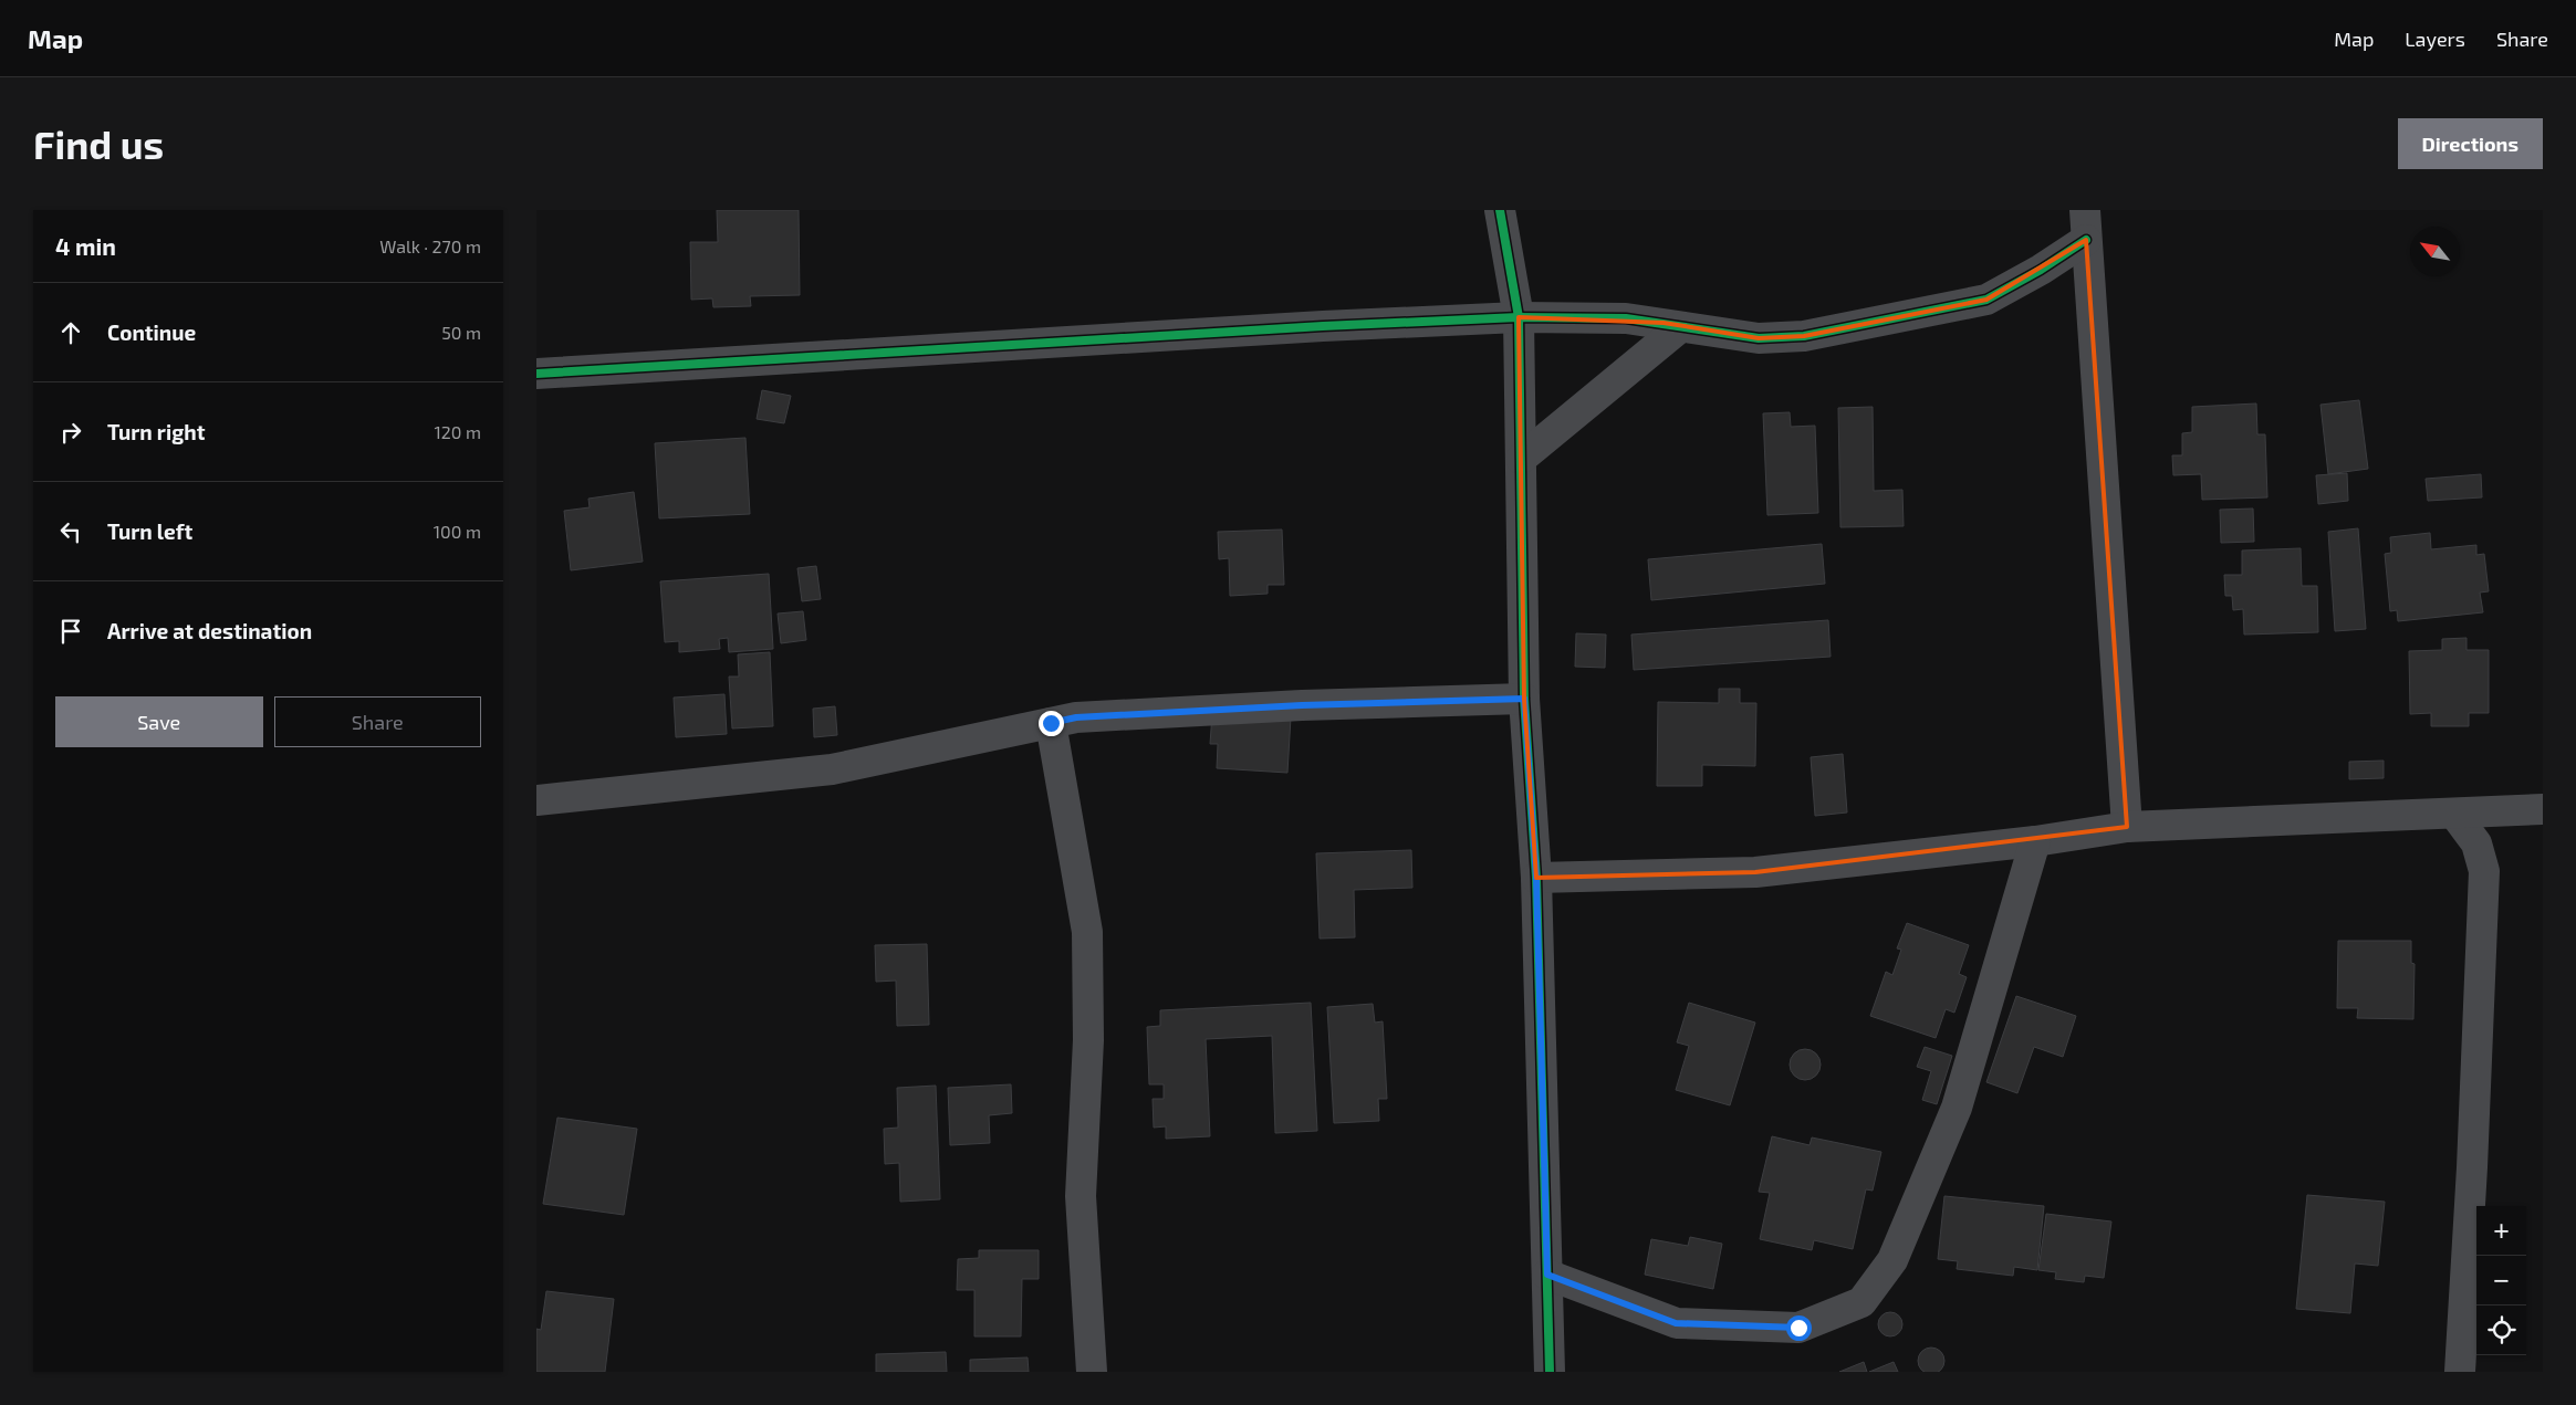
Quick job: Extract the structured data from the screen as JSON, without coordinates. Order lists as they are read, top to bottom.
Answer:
{
  "north": "top left",
  "page": {
    "header": "Map",
    "nav": ["Map", "Layers", "Share"],
    "buttons": [
      "Directions",
      ["Save", "Share"]
    ],
    "title": "Find us",
    "heading": ["4 min", "Walk · 270 m"],
    "list": [
      ["Continue", "50 m"],
      ["Turn right", "120 m"],
      ["Turn left", "100 m"],
      "Arrive at destination"
    ],
    "map_buttons": ["+", "−"]
  }
}
